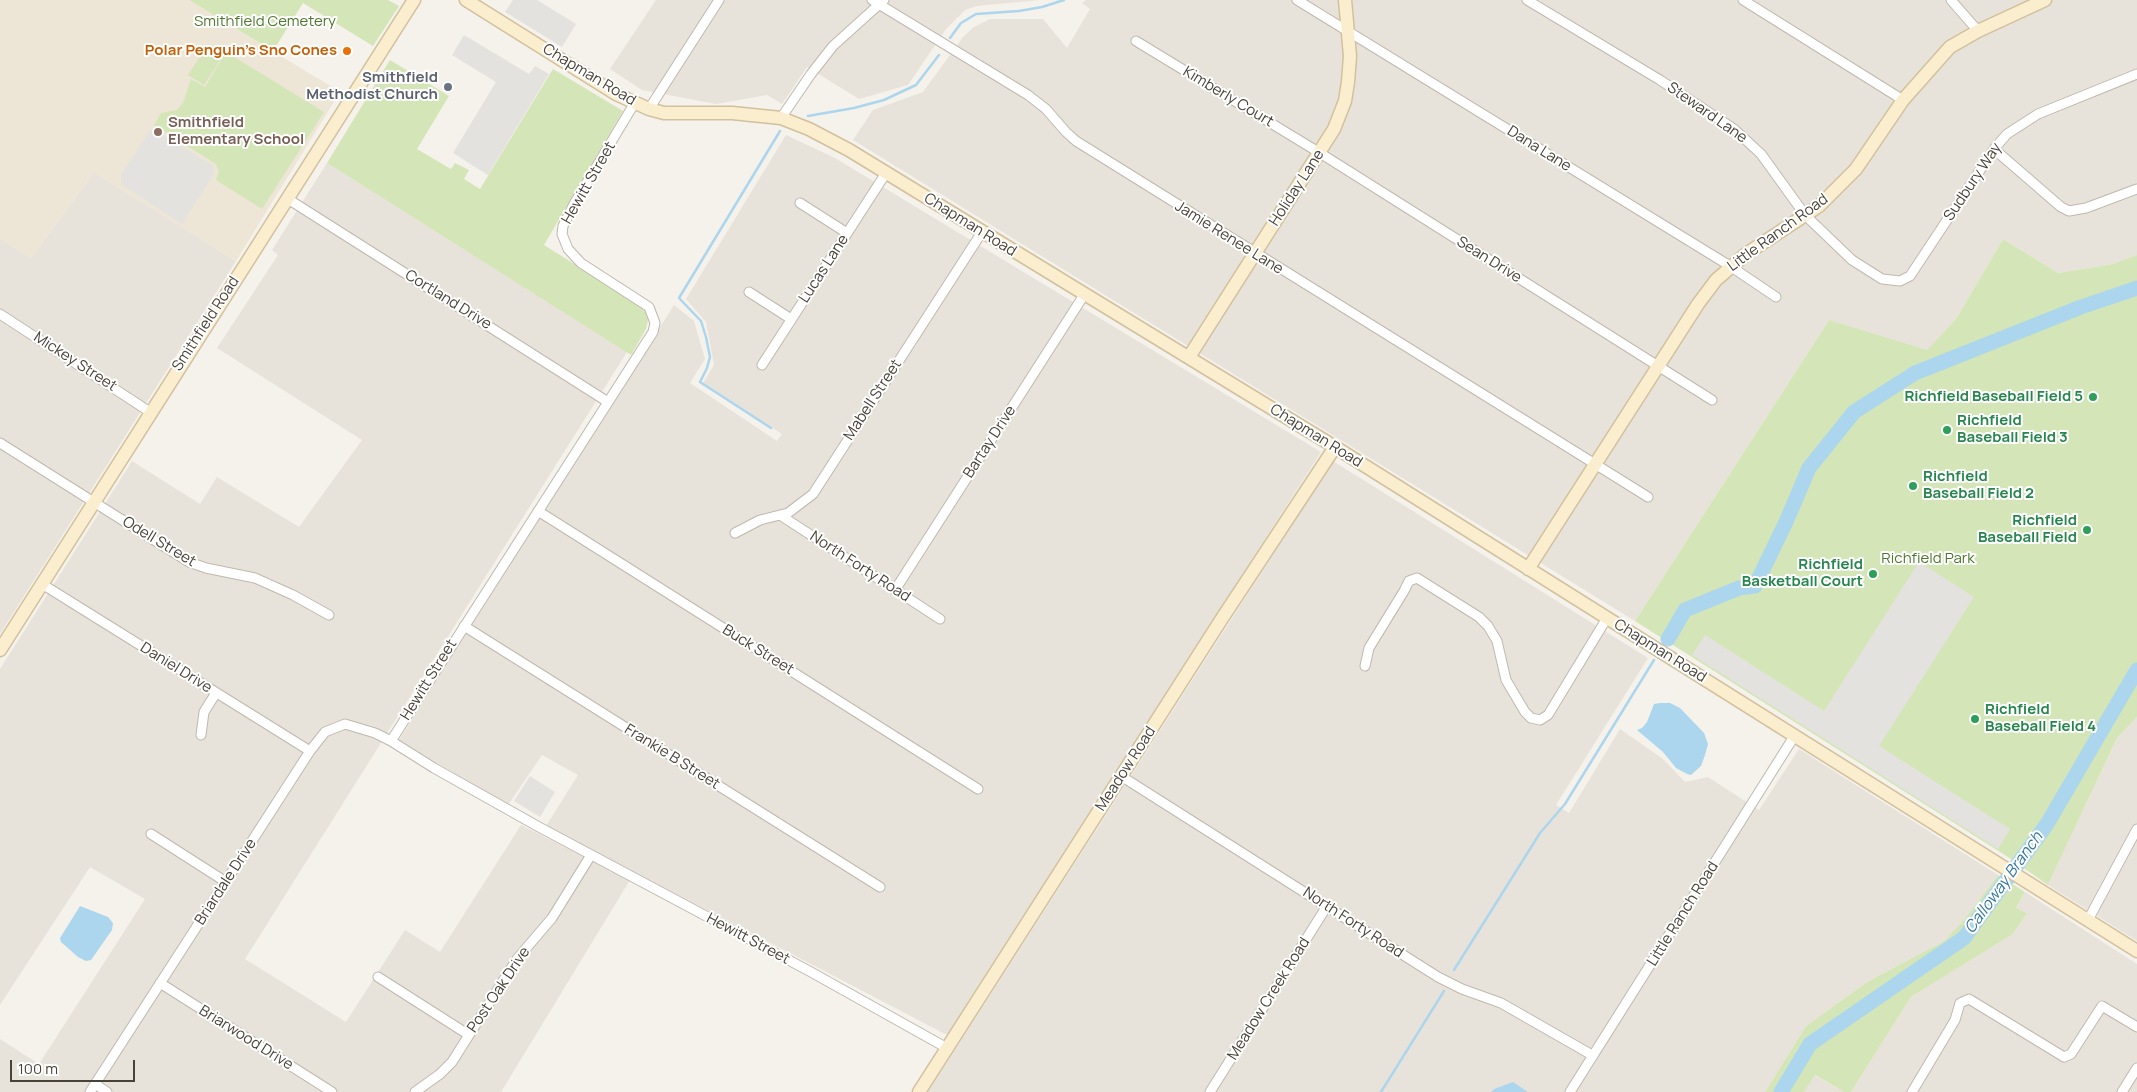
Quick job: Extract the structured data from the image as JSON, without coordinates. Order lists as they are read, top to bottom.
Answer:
{
  "streets": {
    "street": [
      "Chapman Road",
      "Kimberly Court",
      "Steward Lane",
      "Dana Lane",
      "Sudbury Way",
      "Hewitt Street",
      "Holiday Lane",
      "Little Ranch Road",
      "Jamie Renee Lane",
      "Sean Drive",
      "Lucas Lane",
      "Cortland Drive",
      "Smithfield Road",
      "Mickey Street",
      "Mabell Street",
      "Bartay Drive",
      "Odell Street",
      "North Forty Road",
      "Buck Street",
      "Daniel Drive",
      "Frankie B Street",
      "Meadow Road",
      "Briardale Drive",
      "Post Oak Drive",
      "Meadow Creek Road",
      "Briarwood Drive"
    ]
  },
  "crossings": [
    ["Chapman Road", "Hewitt Street"],
    ["Chapman Road", "Holiday Lane"],
    ["Chapman Road", "Little Ranch Road"],
    ["Chapman Road", "Lucas Lane"],
    ["Chapman Road", "Mabell Street"],
    ["Chapman Road", "Bartay Drive"],
    ["Chapman Road", "Meadow Road"],
    ["Kimberly Court", "Holiday Lane"],
    ["Kimberly Court", "Sean Drive"],
    ["Steward Lane", "Sudbury Way"],
    ["Steward Lane", "Little Ranch Road"],
    ["Dana Lane", "Holiday Lane"],
    ["Dana Lane", "Little Ranch Road"],
    ["Hewitt Street", "Cortland Drive"],
    ["Hewitt Street", "Buck Street"],
    ["Hewitt Street", "Frankie B Street"],
    ["Hewitt Street", "Meadow Road"],
    ["Hewitt Street", "Briardale Drive"],
    ["Hewitt Street", "Post Oak Drive"],
    ["Holiday Lane", "Jamie Renee Lane"],
    ["Holiday Lane", "Sean Drive"],
    ["Little Ranch Road", "Jamie Renee Lane"],
    ["Little Ranch Road", "Sean Drive"],
    ["Little Ranch Road", "North Forty Road"],
    ["Cortland Drive", "Smithfield Road"],
    ["Smithfield Road", "Mickey Street"],
    ["Smithfield Road", "Odell Street"],
    ["Smithfield Road", "Daniel Drive"],
    ["Mabell Street", "North Forty Road"],
    ["Bartay Drive", "North Forty Road"],
    ["North Forty Road", "Meadow Road"],
    ["North Forty Road", "Meadow Creek Road"],
    ["Daniel Drive", "Briardale Drive"],
    ["Briardale Drive", "Briarwood Drive"]
  ],
  "water": ["Calloway Branch"],
  "parks": ["Smithfield Cemetery", "Richfield Park"],
  "places": [
    "Polar Penguin’s Sno Cones",
    "Smithfield Methodist Church",
    "Smithfield Elementary School",
    "Richfield Baseball Field 5",
    "Richfield Baseball Field 3",
    "Richfield Baseball Field 2",
    "Richfield Baseball Field",
    "Richfield Basketball Court",
    "Richfield Baseball Field 4"
  ],
  "scale_bar": "100 m"
}
